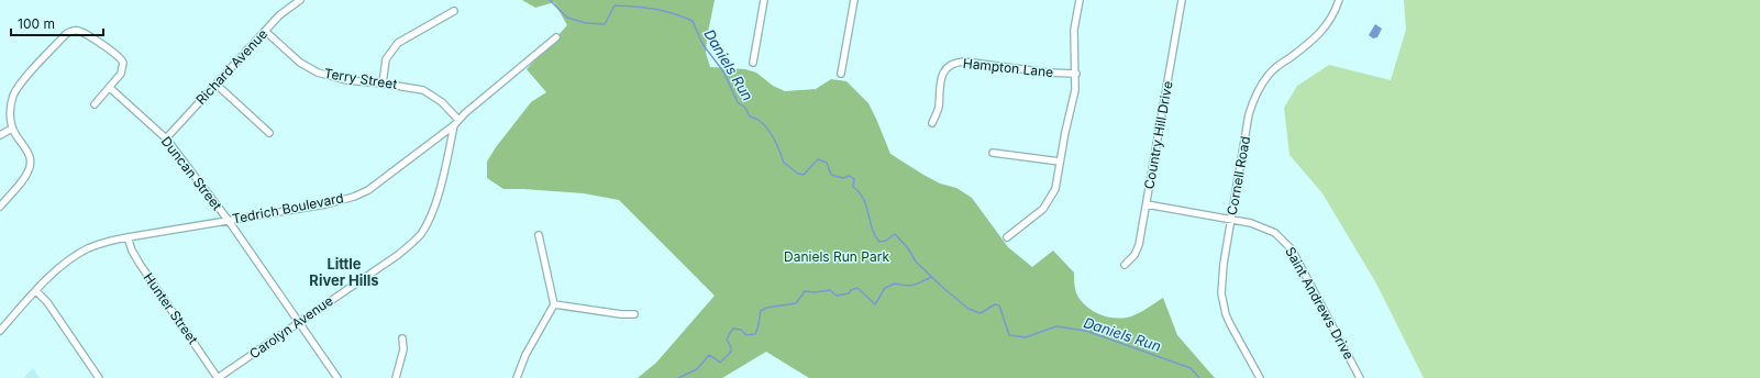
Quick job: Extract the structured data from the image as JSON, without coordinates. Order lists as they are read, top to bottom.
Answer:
{
  "streets": {
    "street": [
      "Richard Avenue",
      "Hampton Lane",
      "Terry Street",
      "Country Hill Drive",
      "Duncan Street",
      "Cornell Road",
      "Tedrich Boulevard",
      "Saint Andrews Drive",
      "Hunter Street",
      "Carolyn Avenue"
    ]
  },
  "crossings": [
    ["Richard Avenue", "Terry Street"],
    ["Richard Avenue", "Duncan Street"],
    ["Terry Street", "Tedrich Boulevard"],
    ["Country Hill Drive", "Saint Andrews Drive"],
    ["Duncan Street", "Tedrich Boulevard"],
    ["Duncan Street", "Carolyn Avenue"],
    ["Cornell Road", "Saint Andrews Drive"],
    ["Tedrich Boulevard", "Hunter Street"],
    ["Tedrich Boulevard", "Carolyn Avenue"],
    ["Hunter Street", "Carolyn Avenue"]
  ],
  "districts": ["Little River Hills"],
  "water": ["Daniels Run"],
  "parks": ["Daniels Run Park"],
  "scale_bar": "100 m"
}
